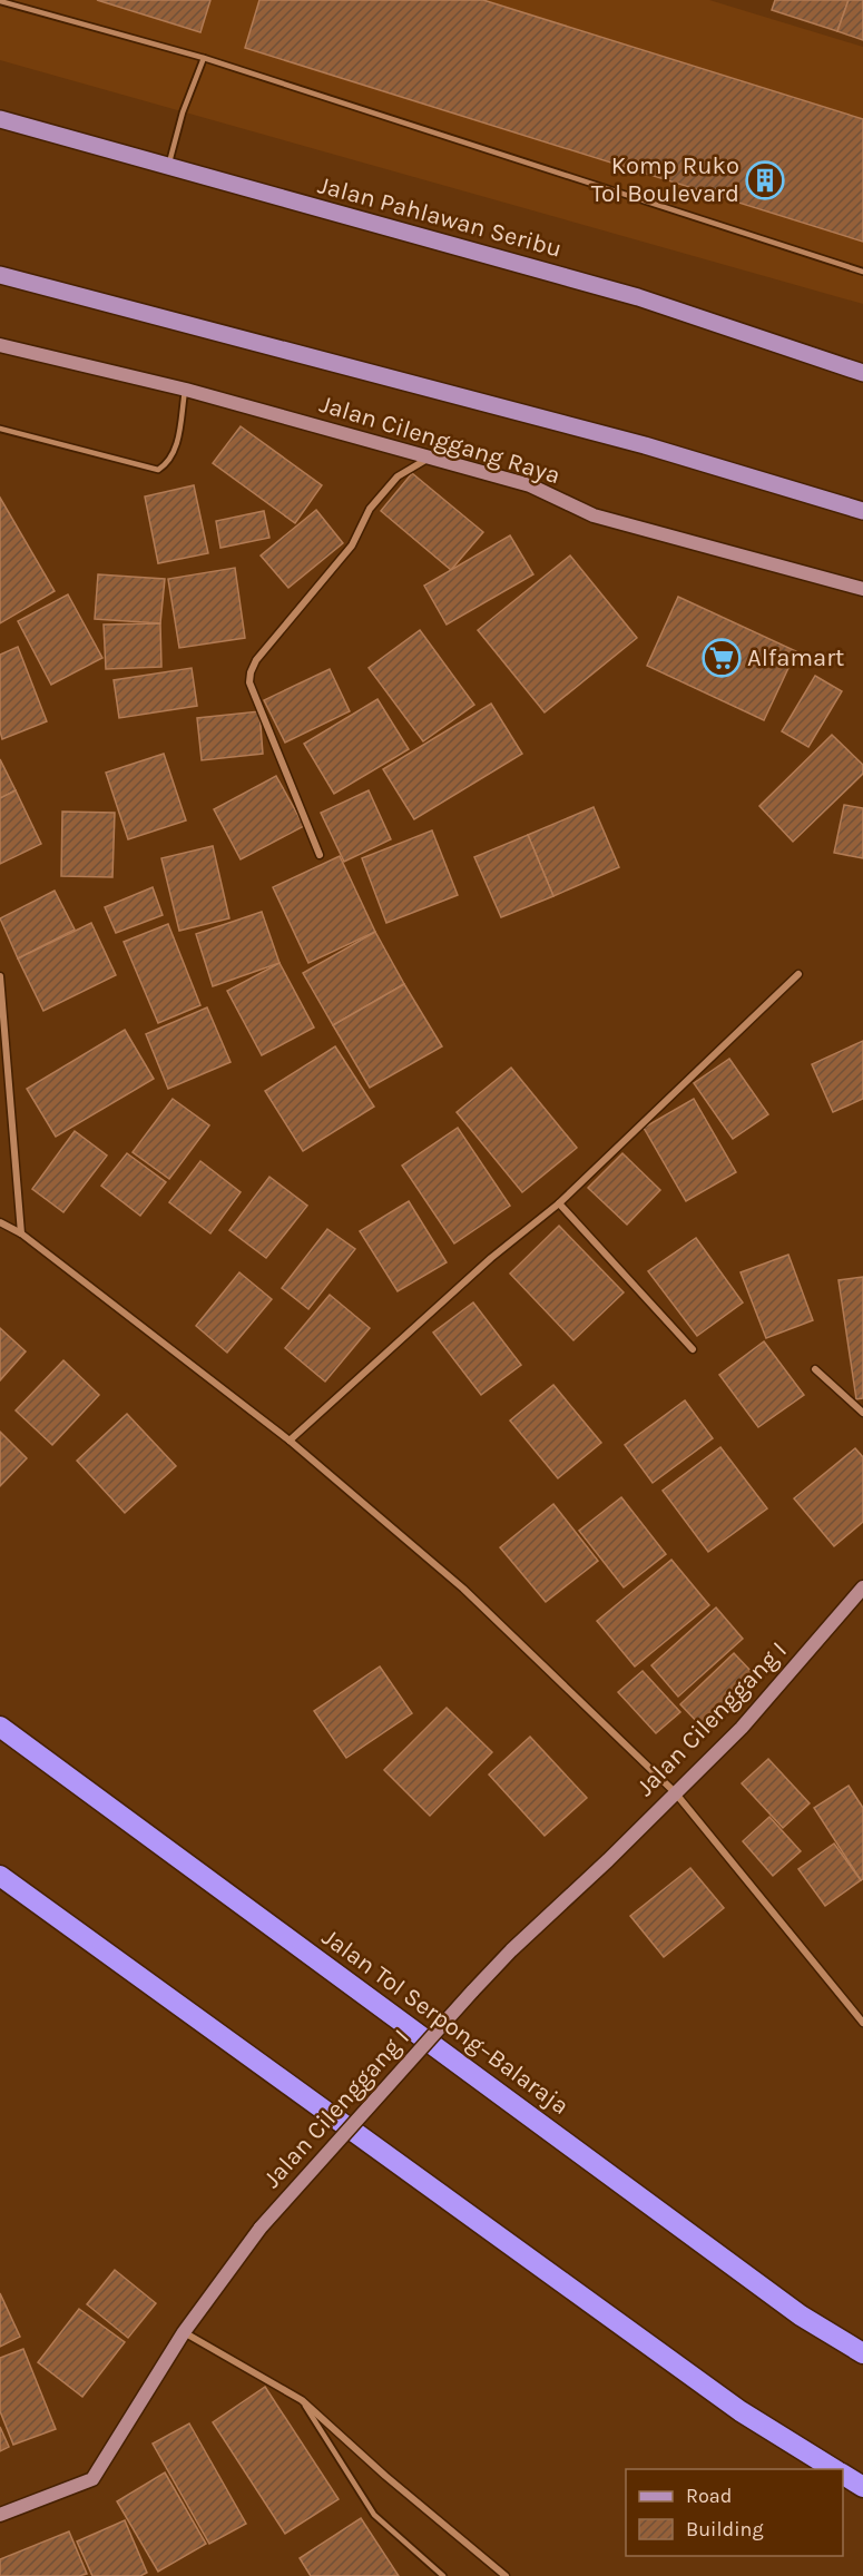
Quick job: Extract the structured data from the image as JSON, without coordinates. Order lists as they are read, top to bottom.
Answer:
{
  "streets": {
    "highway": ["Jalan Tol Serpong–Balaraja"],
    "main road": ["Jalan Pahlawan Seribu"],
    "street": ["Jalan Cilenggang Raya", "Jalan Cilenggang I"]
  },
  "places": {
    "building": ["Komp Ruko Tol Boulevard"],
    "supermarket": ["Alfamart"]
  },
  "legend": ["Road", "Building"]
}
